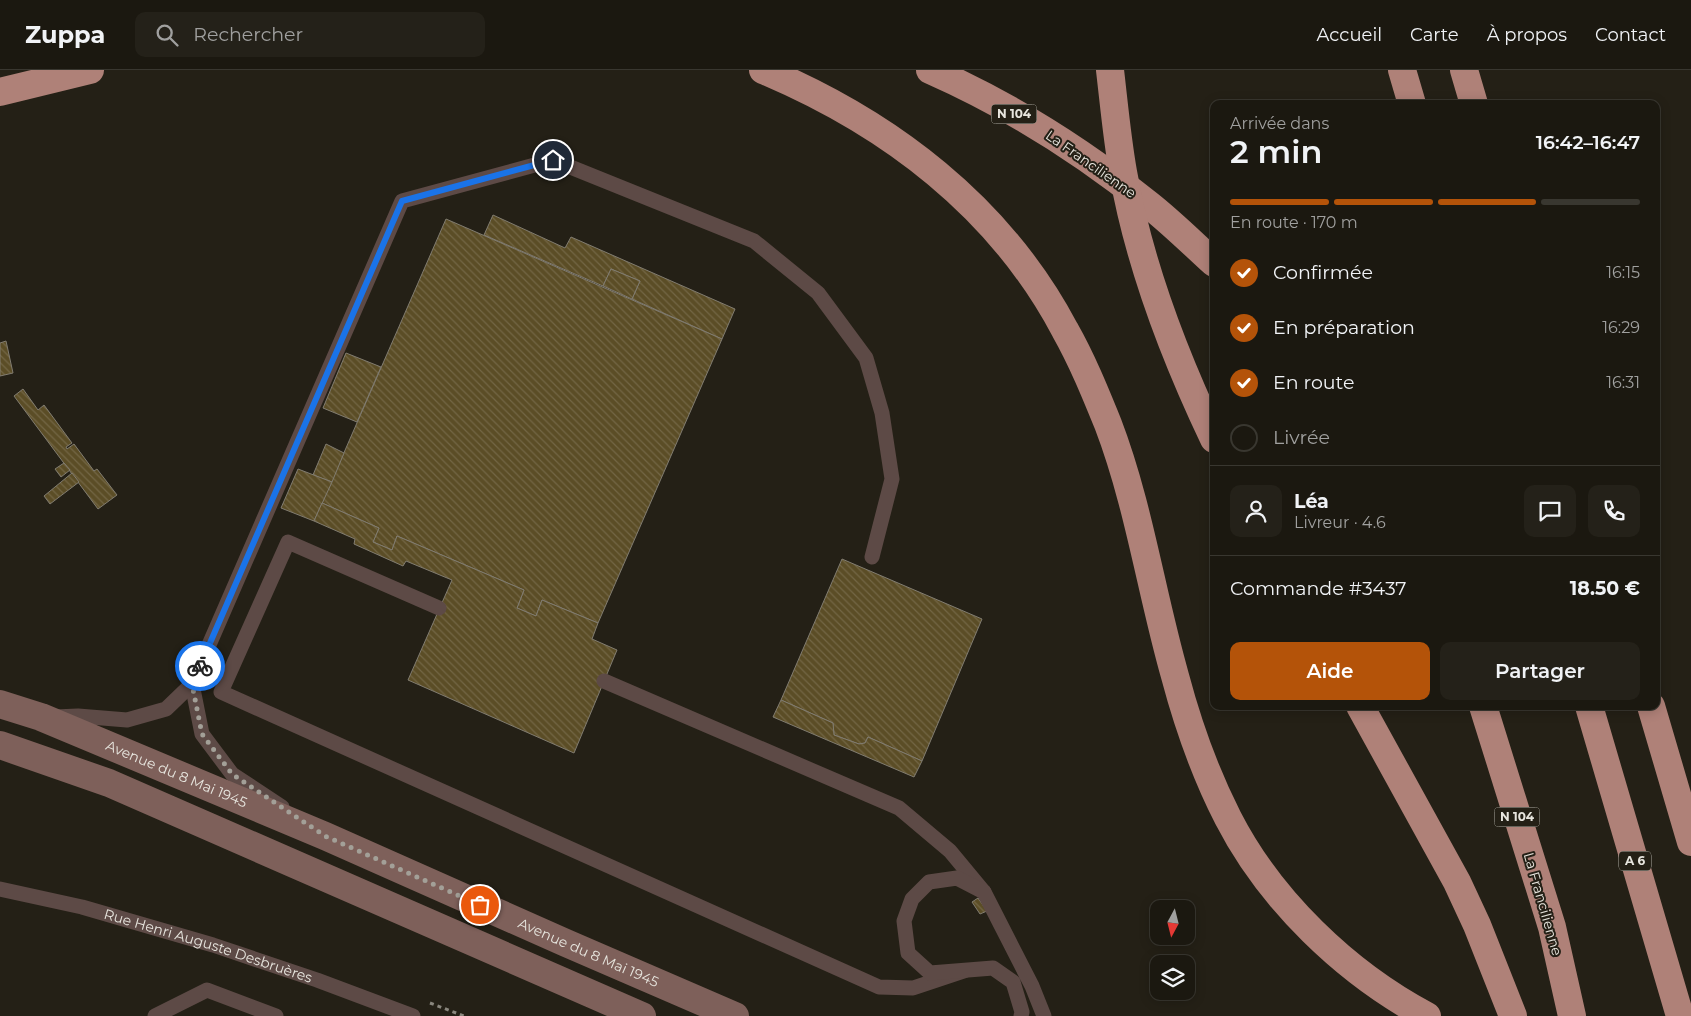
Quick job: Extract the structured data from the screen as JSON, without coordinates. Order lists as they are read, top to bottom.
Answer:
{
  "streets": {
    "highway": ["N 104", "La Francilienne", "A 6"],
    "main road": ["Avenue du 8 Mai 1945"],
    "lane": ["Rue Henri Auguste Desbruères"]
  },
  "north": "bottom",
  "page": {
    "header": "Zuppa",
    "search": "Rechercher",
    "nav": [
      "Accueil",
      "Carte",
      "À propos",
      "Contact"
    ],
    "heading": ["2 min", "Arrivée dans", "16:42–16:47"],
    "panel": [
      "Léa",
      "Livreur · 4.6",
      "Commande #3437",
      "18.50 €"
    ],
    "bar": "En route · 170 m",
    "list": [
      ["Confirmée", "16:15"],
      ["En préparation", "16:29"],
      ["En route", "16:31"],
      "Livrée"
    ],
    "buttons": ["Aide", "Partager"]
  }
}
